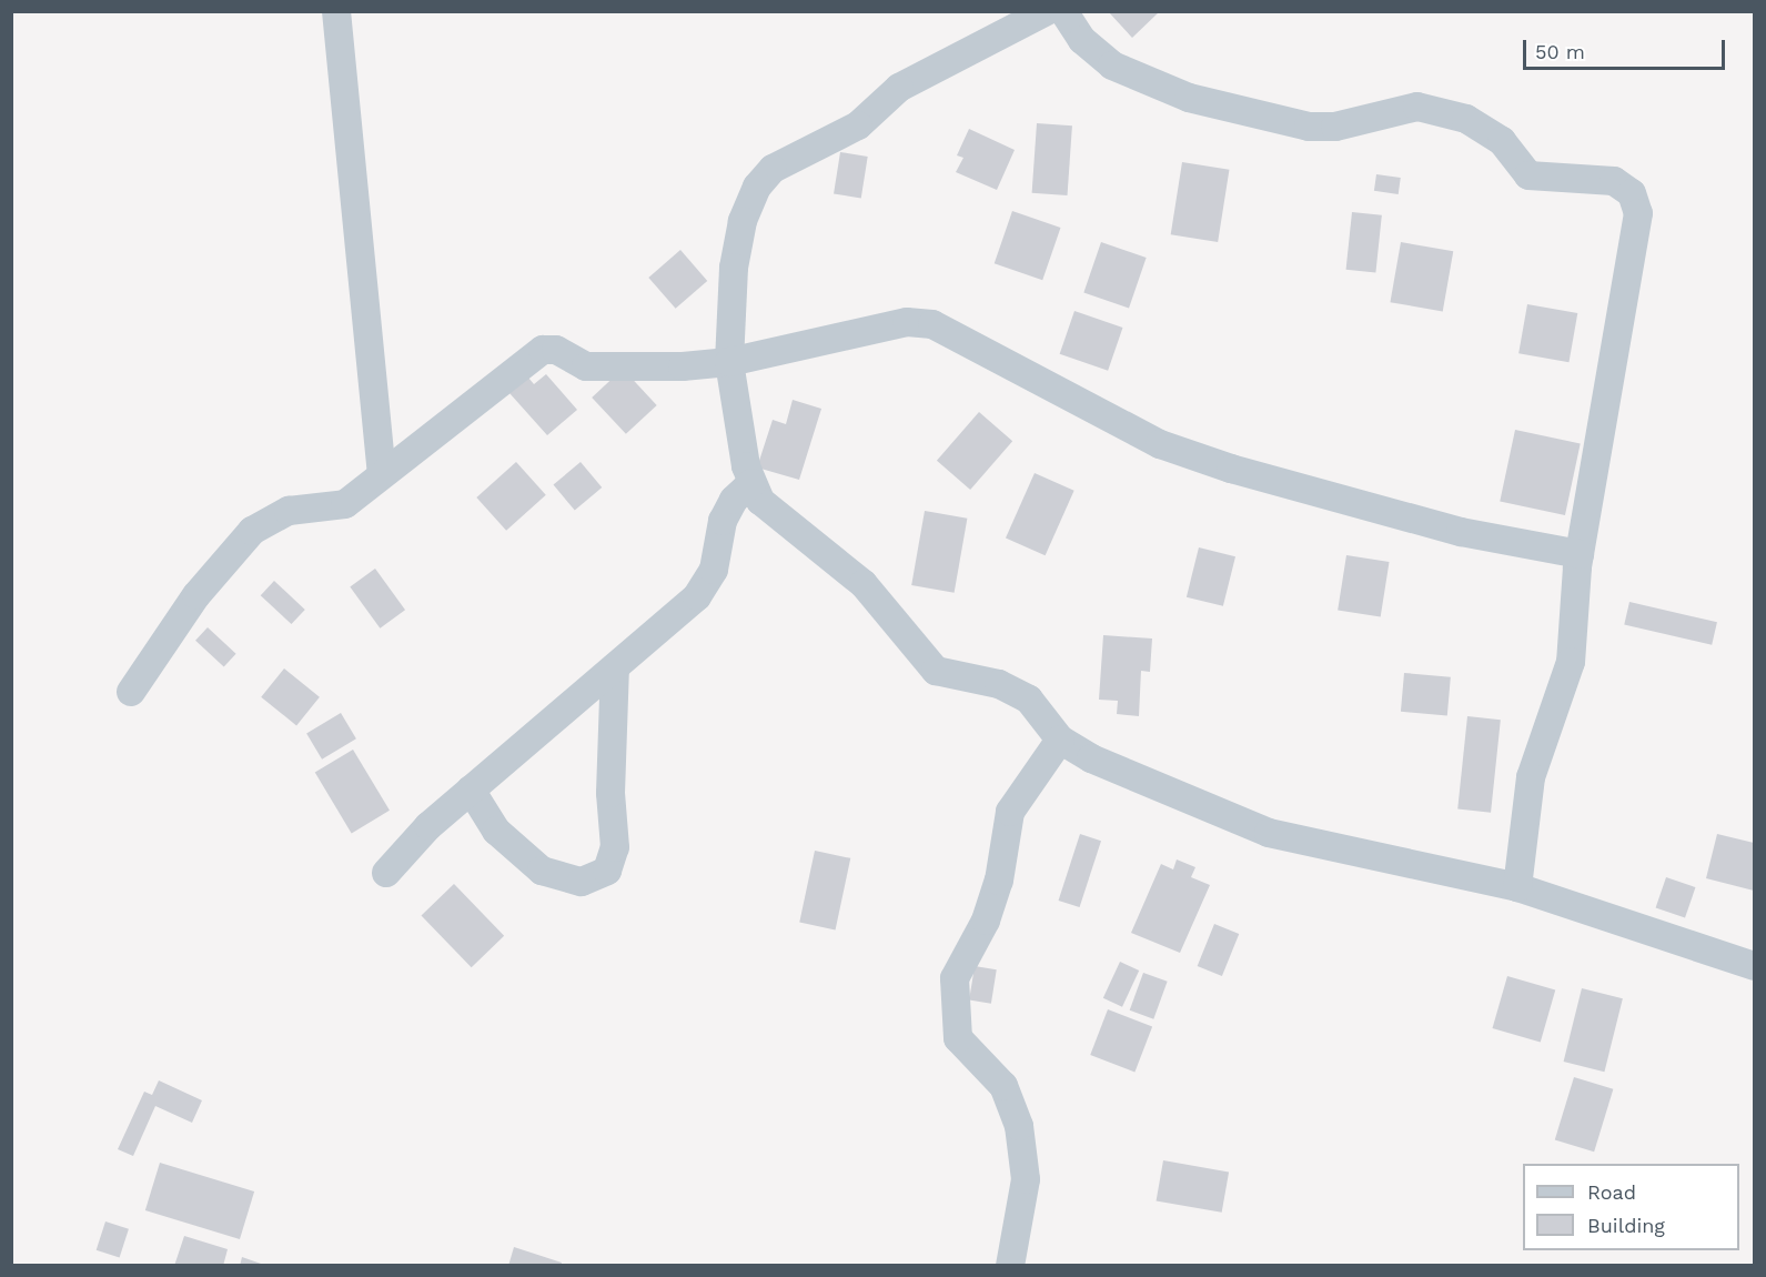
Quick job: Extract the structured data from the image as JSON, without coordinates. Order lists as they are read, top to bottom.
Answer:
{
  "legend": ["Road", "Building"],
  "scale_bar": "50 m"
}
